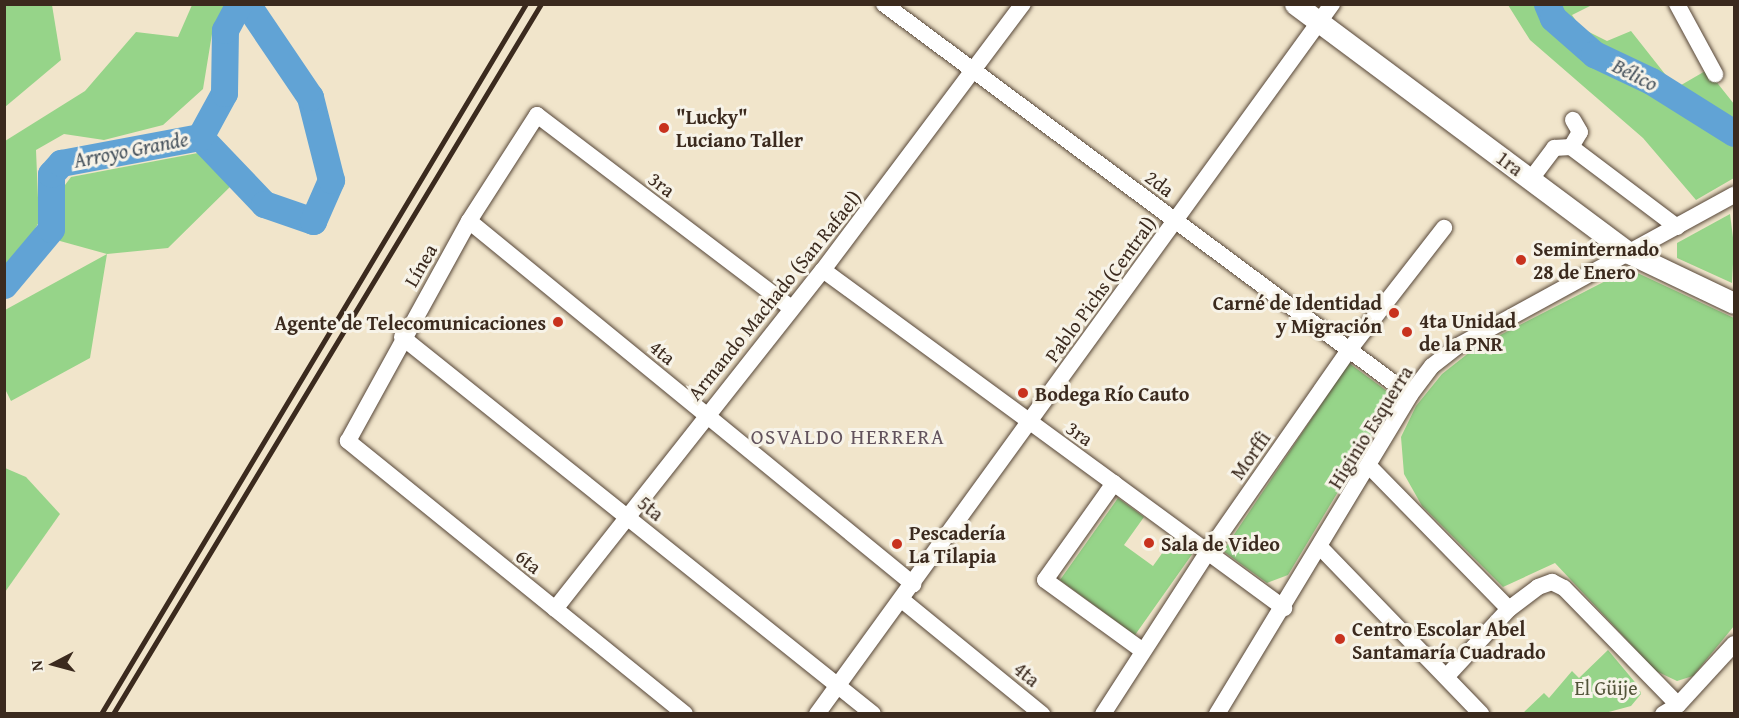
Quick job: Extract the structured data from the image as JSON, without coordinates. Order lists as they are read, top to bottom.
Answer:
{
  "streets": {
    "main road": ["1ra"],
    "street": [
      "2da",
      "3ra",
      "Línea",
      "Pablo Pichs (Central)",
      "Armando Machado (San Rafael)",
      "4ta",
      "Higinio Esquerra",
      "Morffi",
      "5ta",
      "6ta"
    ]
  },
  "crossings": [
    ["1ra", "Pablo Pichs (Central)"],
    ["1ra", "Higinio Esquerra"],
    ["2da", "Pablo Pichs (Central)"],
    ["2da", "Armando Machado (San Rafael)"],
    ["2da", "Higinio Esquerra"],
    ["2da", "Morffi"],
    ["3ra", "Línea"],
    ["3ra", "Pablo Pichs (Central)"],
    ["3ra", "Armando Machado (San Rafael)"],
    ["3ra", "Higinio Esquerra"],
    ["3ra", "Morffi"],
    ["Línea", "4ta"],
    ["Línea", "5ta"],
    ["Línea", "6ta"],
    ["Pablo Pichs (Central)", "4ta"],
    ["Pablo Pichs (Central)", "5ta"],
    ["Armando Machado (San Rafael)", "4ta"],
    ["Armando Machado (San Rafael)", "5ta"],
    ["Armando Machado (San Rafael)", "6ta"]
  ],
  "districts": ["OSVALDO HERRERA"],
  "water": ["Bélico", "Arroyo Grande"],
  "parks": ["El Güije"],
  "places": [
    "\"Lucky\" Luciano Taller",
    "Seminternado 28 de Enero",
    "Carné de Identidad y Migración",
    "Agente de Telecomunicaciones",
    "4ta Unidad de la PNR",
    "Bodega Río Cauto",
    "Sala de Video",
    "Pescadería La Tilapia",
    "Centro Escolar Abel Santamaría Cuadrado"
  ],
  "north": "left"
}
